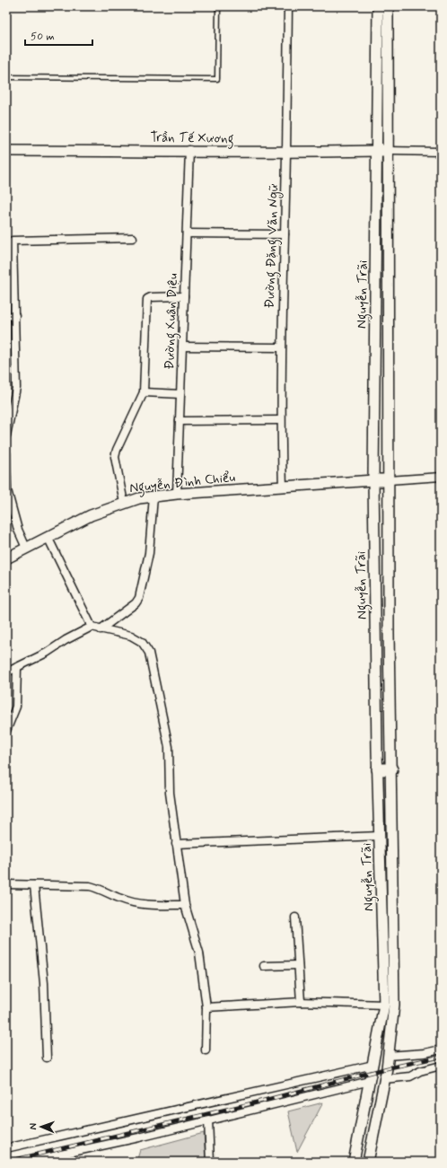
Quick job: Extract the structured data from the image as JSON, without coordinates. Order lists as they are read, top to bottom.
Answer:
{
  "streets": {
    "main road": ["Trần Tế Xương", "Nguyễn Trãi", "Nguyễn Đình Chiểu"],
    "street": ["Đường Đặng Văn Ngữ", "Đường Xuân Diệu"]
  },
  "crossings": [
    ["Trần Tế Xương", "Đường Đặng Văn Ngữ"],
    ["Trần Tế Xương", "Nguyễn Trãi"],
    ["Trần Tế Xương", "Đường Xuân Diệu"],
    ["Đường Đặng Văn Ngữ", "Nguyễn Đình Chiểu"],
    ["Nguyễn Trãi", "Nguyễn Đình Chiểu"],
    ["Đường Xuân Diệu", "Nguyễn Đình Chiểu"]
  ],
  "scale_bar": "50 m",
  "north": "left"
}
